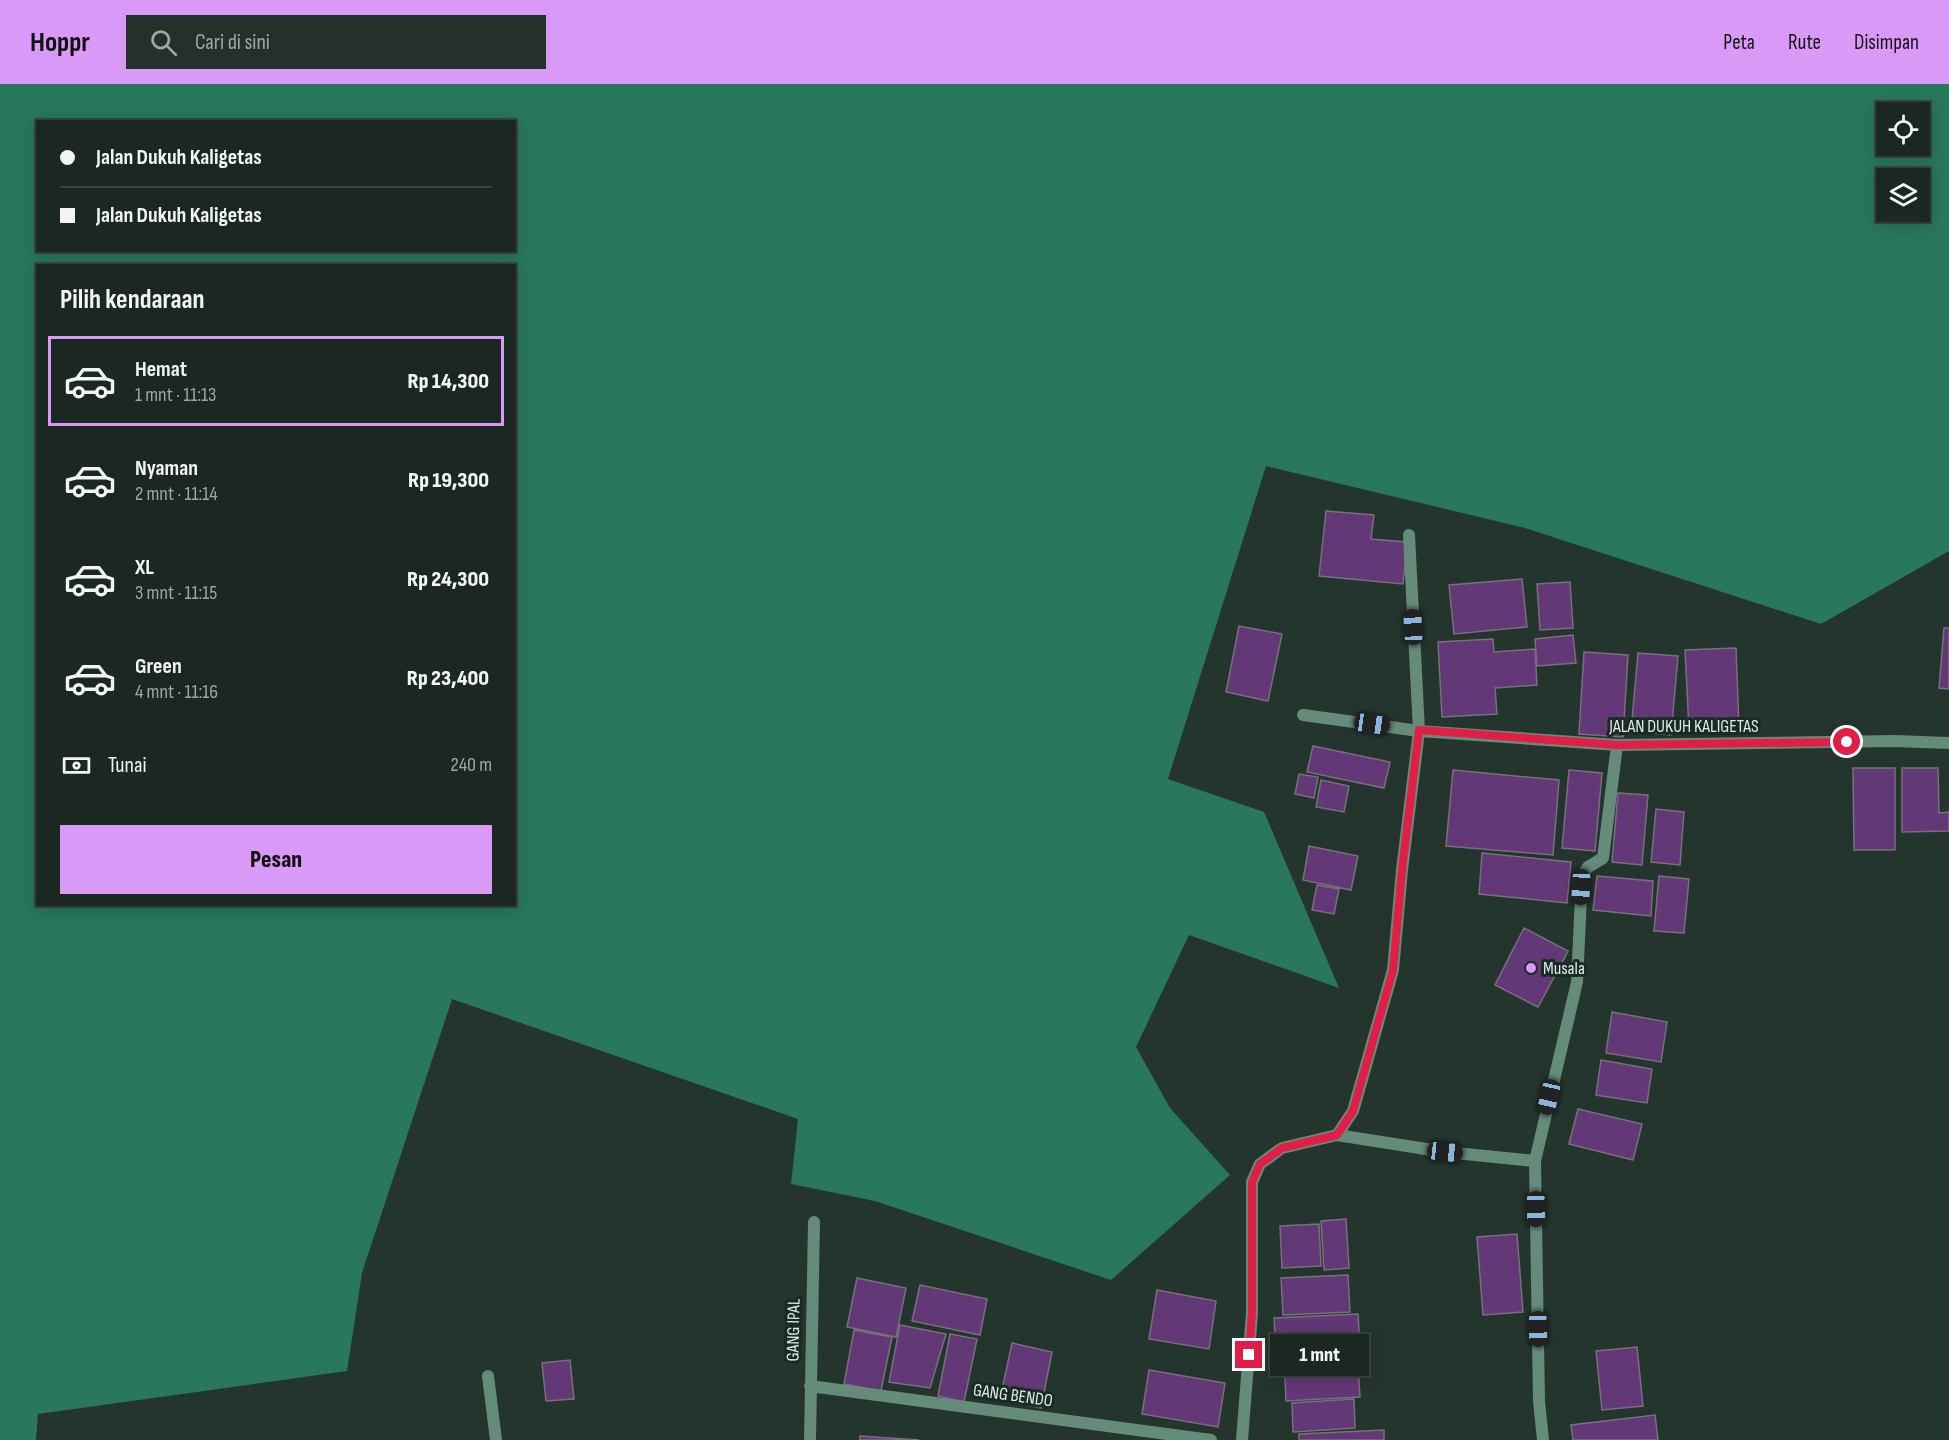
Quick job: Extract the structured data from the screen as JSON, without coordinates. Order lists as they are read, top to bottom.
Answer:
{
  "streets": {
    "street": ["JALAN DUKUH KALIGETAS", "GANG IPAL", "GANG BENDO"]
  },
  "crossings": [
    ["GANG IPAL", "GANG BENDO"]
  ],
  "places": ["Musala"],
  "page": {
    "header": "Hoppr",
    "search": "Cari di sini",
    "nav": ["Peta", "Rute", "Disimpan"],
    "banner": ["Jalan Dukuh Kaligetas", "Jalan Dukuh Kaligetas"],
    "heading": "Pilih kendaraan",
    "list": [
      {
        "name": "Hemat",
        "note": "1 mnt · 11:13",
        "value": "Rp 14,300"
      },
      {
        "name": "Nyaman",
        "note": "2 mnt · 11:14",
        "value": "Rp 19,300"
      },
      {
        "name": "XL",
        "note": "3 mnt · 11:15",
        "value": "Rp 24,300"
      },
      {
        "name": "Green",
        "note": "4 mnt · 11:16",
        "value": "Rp 23,400"
      }
    ],
    "pay": ["Tunai", "240 m"],
    "buttons": "Pesan",
    "bubble": "1 mnt"
  }
}
